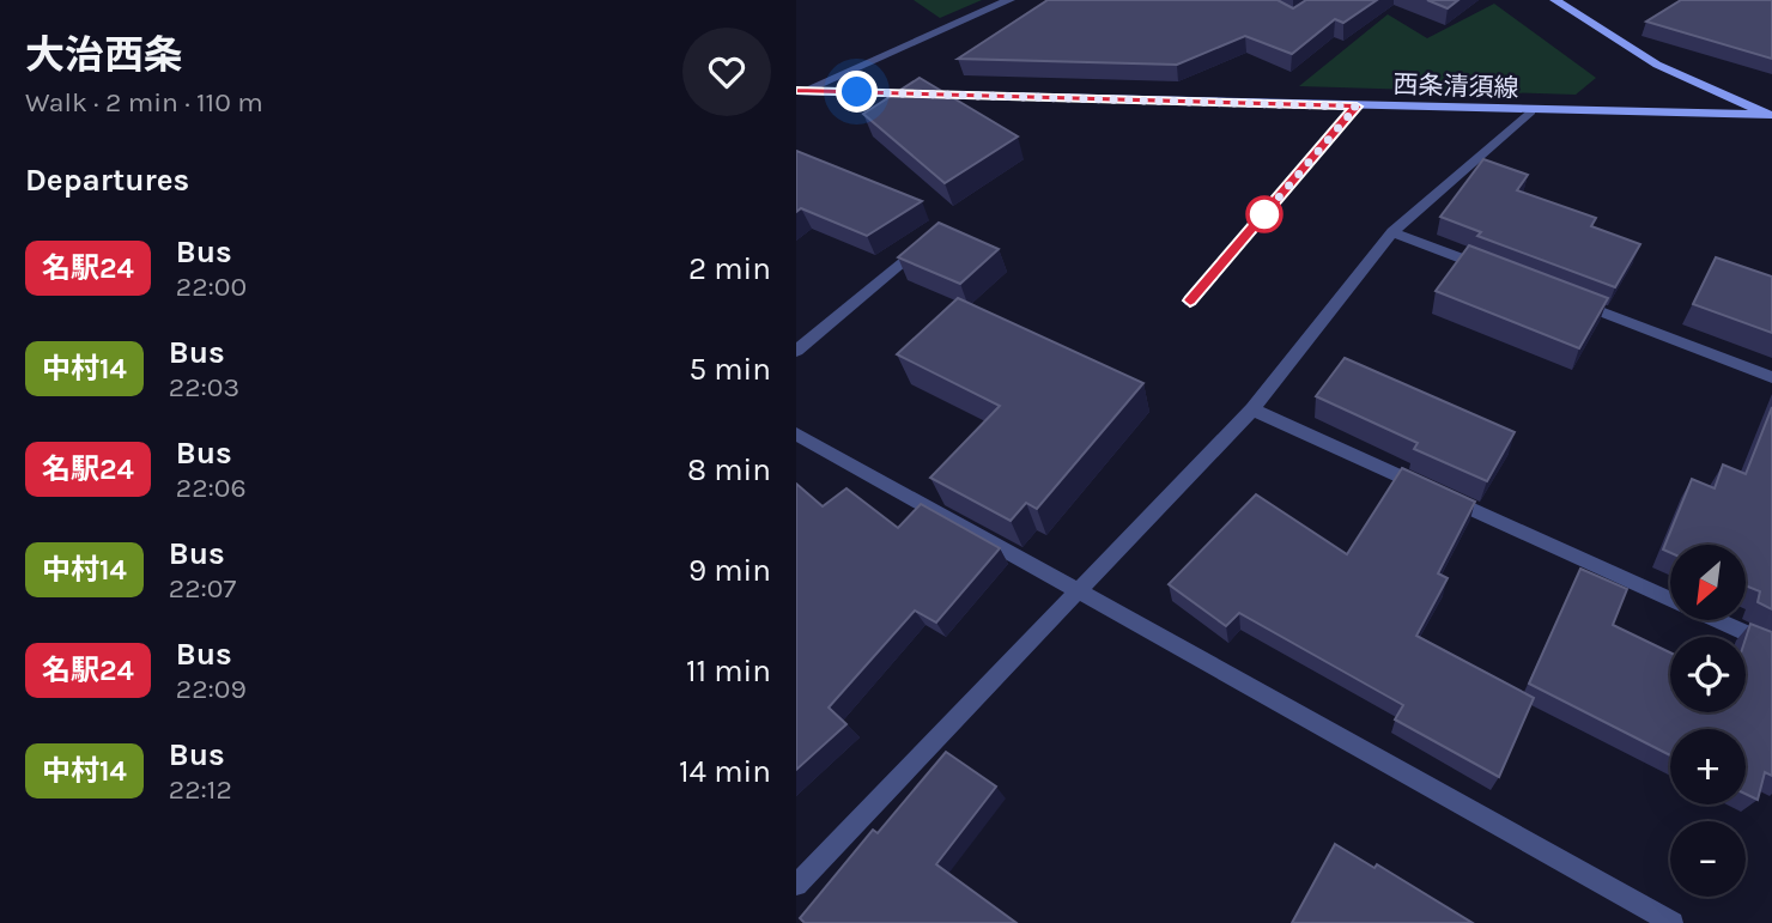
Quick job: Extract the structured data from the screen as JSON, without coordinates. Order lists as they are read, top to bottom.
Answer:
{
  "streets": {
    "main road": ["西条清須線"]
  },
  "lines": ["bus line 名駅24"],
  "north": "bottom left",
  "page": {
    "heading": [
      ["大治西条", "Walk · 2 min · 110 m"],
      "Departures"
    ],
    "list": [
      {
        "mark": "名駅24",
        "name": "Bus",
        "note": "22:00",
        "value": "2 min"
      },
      {
        "mark": "中村14",
        "name": "Bus",
        "note": "22:03",
        "value": "5 min"
      },
      {
        "mark": "名駅24",
        "name": "Bus",
        "note": "22:06",
        "value": "8 min"
      },
      {
        "mark": "中村14",
        "name": "Bus",
        "note": "22:07",
        "value": "9 min"
      },
      {
        "mark": "名駅24",
        "name": "Bus",
        "note": "22:09",
        "value": "11 min"
      },
      {
        "mark": "中村14",
        "name": "Bus",
        "note": "22:12",
        "value": "14 min"
      }
    ],
    "map_buttons": ["+", "−"]
  }
}
